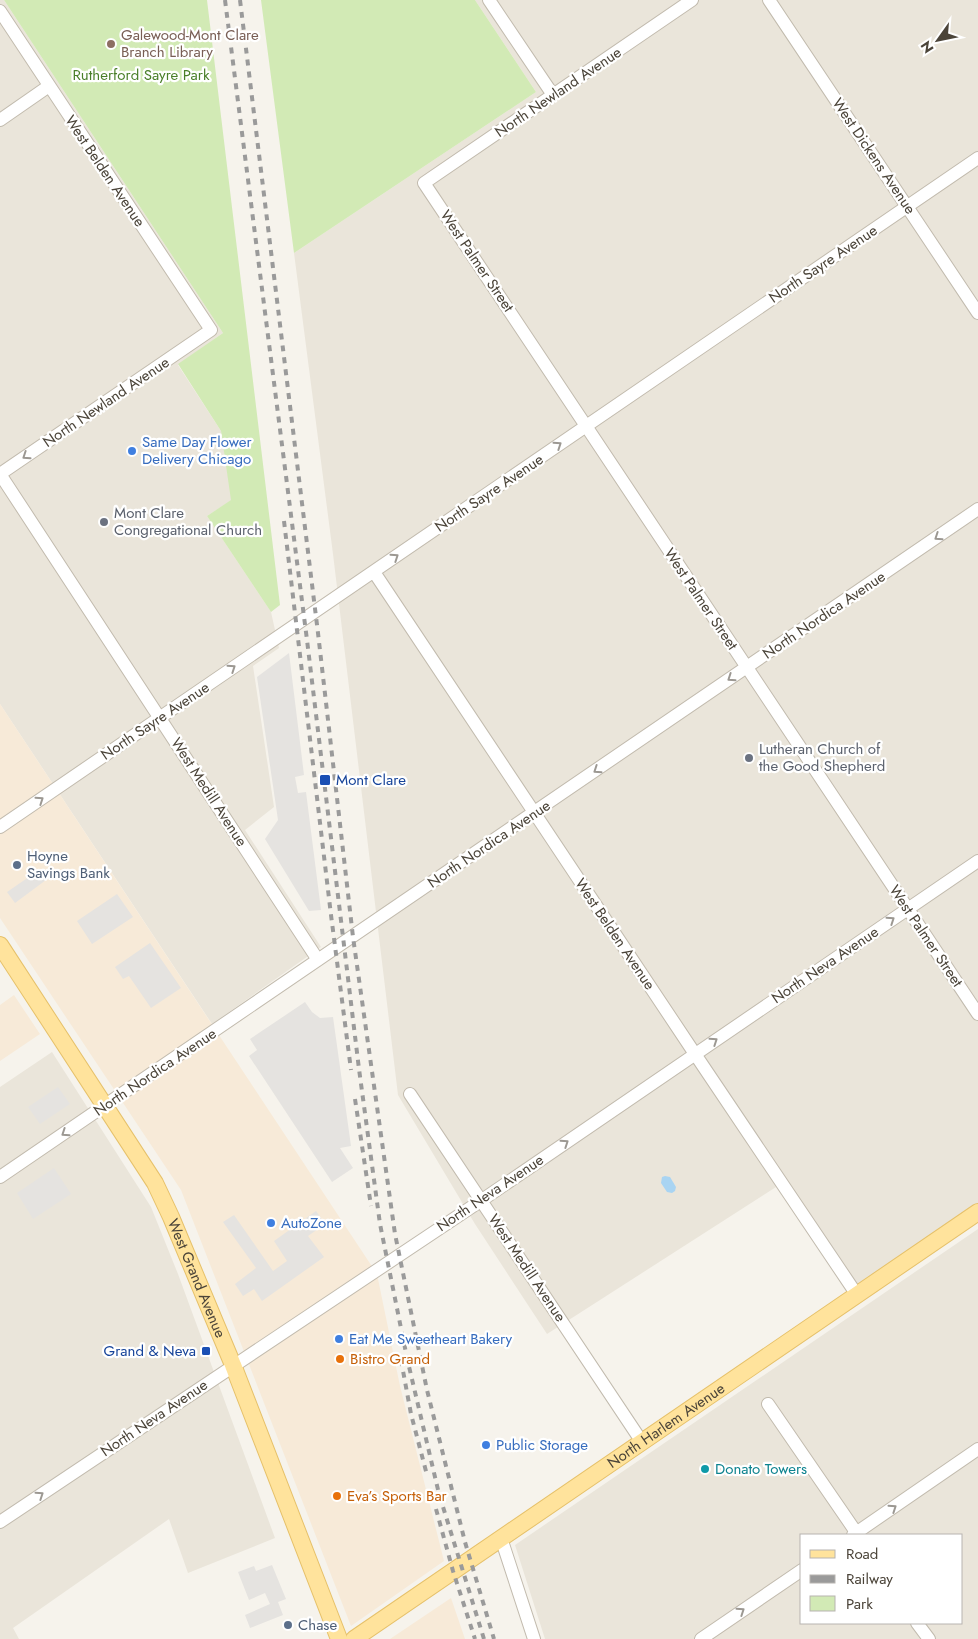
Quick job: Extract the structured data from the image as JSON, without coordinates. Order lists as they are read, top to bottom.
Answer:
{
  "streets": {
    "main road": ["West Grand Avenue", "North Harlem Avenue"],
    "street": [
      "North Newland Avenue",
      "West Dickens Avenue",
      "West Belden Avenue",
      "West Palmer Street",
      "North Sayre Avenue",
      "North Nordica Avenue",
      "West Medill Avenue",
      "North Neva Avenue"
    ]
  },
  "crossings": [
    ["North Newland Avenue", "West Belden Avenue"],
    ["North Newland Avenue", "West Palmer Street"],
    ["North Newland Avenue", "West Medill Avenue"],
    ["West Dickens Avenue", "North Sayre Avenue"],
    ["West Belden Avenue", "North Sayre Avenue"],
    ["West Belden Avenue", "North Nordica Avenue"],
    ["West Belden Avenue", "North Neva Avenue"],
    ["West Belden Avenue", "North Harlem Avenue"],
    ["West Palmer Street", "North Sayre Avenue"],
    ["West Palmer Street", "North Nordica Avenue"],
    ["West Palmer Street", "North Neva Avenue"],
    ["North Sayre Avenue", "West Medill Avenue"],
    ["North Nordica Avenue", "West Medill Avenue"],
    ["North Nordica Avenue", "West Grand Avenue"],
    ["West Medill Avenue", "North Neva Avenue"],
    ["West Medill Avenue", "North Harlem Avenue"],
    ["North Neva Avenue", "West Grand Avenue"]
  ],
  "one_way": [
    "North Newland Avenue",
    "North Sayre Avenue",
    "North Nordica Avenue",
    "North Neva Avenue"
  ],
  "parks": ["Rutherford Sayre Park"],
  "places": {
    "other": [
      "Galewood-Mont Clare Branch Library",
      "Same Day Flower Delivery Chicago",
      "Mont Clare Congregational Church",
      "Lutheran Church of the Good Shepherd",
      "Hoyne Savings Bank",
      "AutoZone",
      "Eat Me Sweetheart Bakery",
      "Bistro Grand",
      "Public Storage",
      "Donato Towers",
      "Eva’s Sports Bar",
      "Chase"
    ],
    "transit": ["Mont Clare", "Grand & Neva"]
  },
  "legend": ["Road", "Railway", "Park"],
  "north": "bottom left"
}
